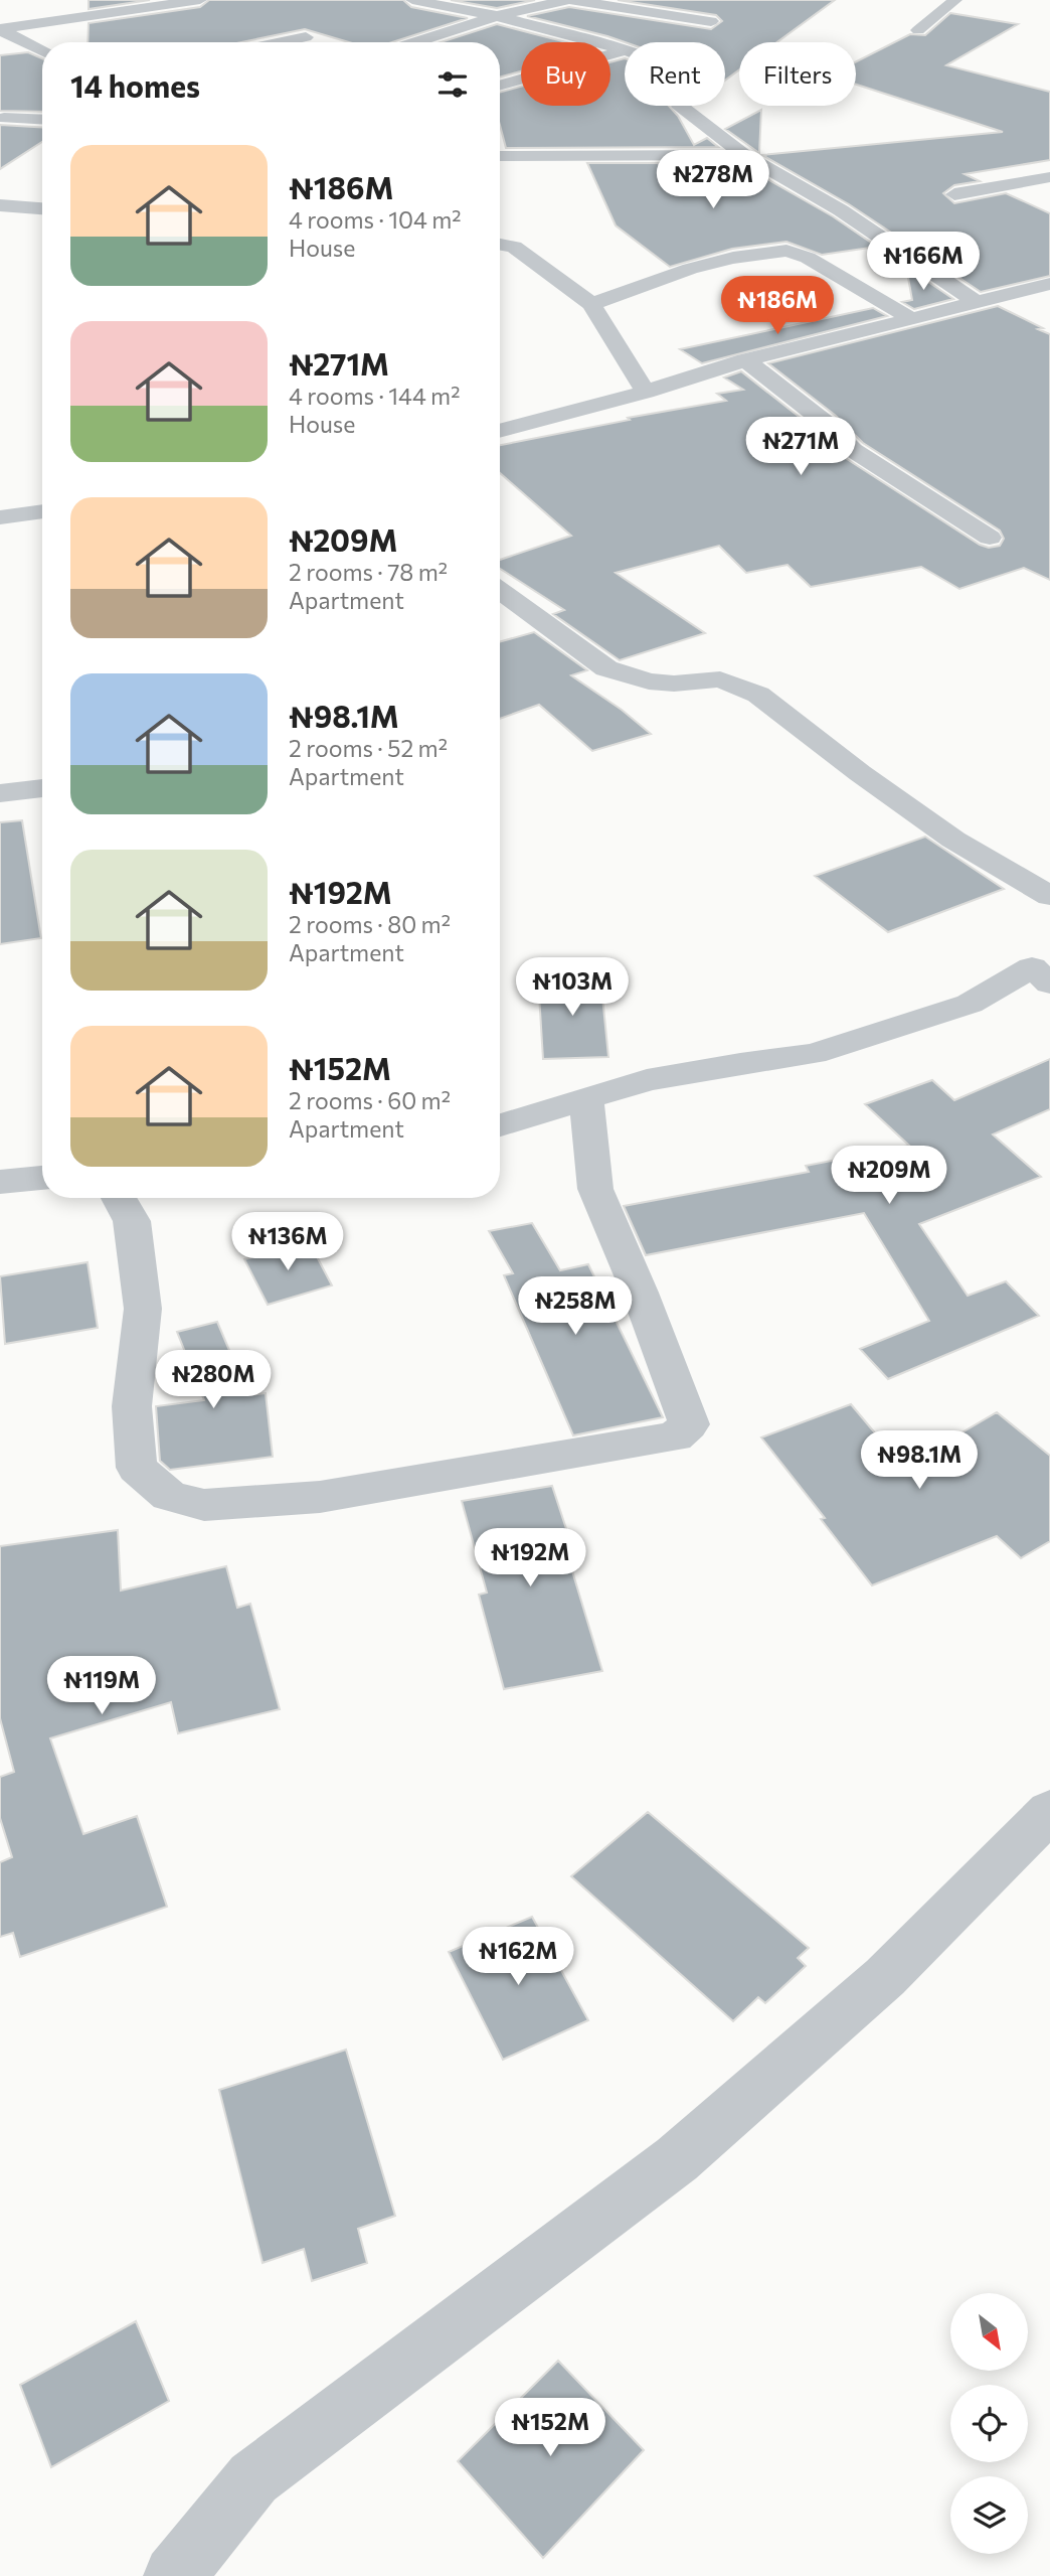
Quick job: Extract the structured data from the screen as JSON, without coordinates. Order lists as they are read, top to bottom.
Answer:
{
  "north": "bottom right",
  "page": {
    "chip": ["Buy", "Rent", "Filters"],
    "heading": "14 homes",
    "list": [
      {
        "name": "₦186M",
        "note": "4 rooms · 104 m² · House"
      },
      {
        "name": "₦271M",
        "note": "4 rooms · 144 m² · House"
      },
      {
        "name": "₦209M",
        "note": "2 rooms · 78 m² · Apartment"
      },
      {
        "name": "₦98.1M",
        "note": "2 rooms · 52 m² · Apartment"
      },
      {
        "name": "₦192M",
        "note": "2 rooms · 80 m² · Apartment"
      },
      {
        "name": "₦152M",
        "note": "2 rooms · 60 m² · Apartment"
      }
    ],
    "price": [
      "₦278M",
      "₦166M",
      "₦186M",
      "₦271M",
      "₦103M",
      "₦209M",
      "₦136M",
      "₦258M",
      "₦280M",
      "₦98.1M",
      "₦192M",
      "₦119M",
      "₦162M",
      "₦152M"
    ]
  }
}
